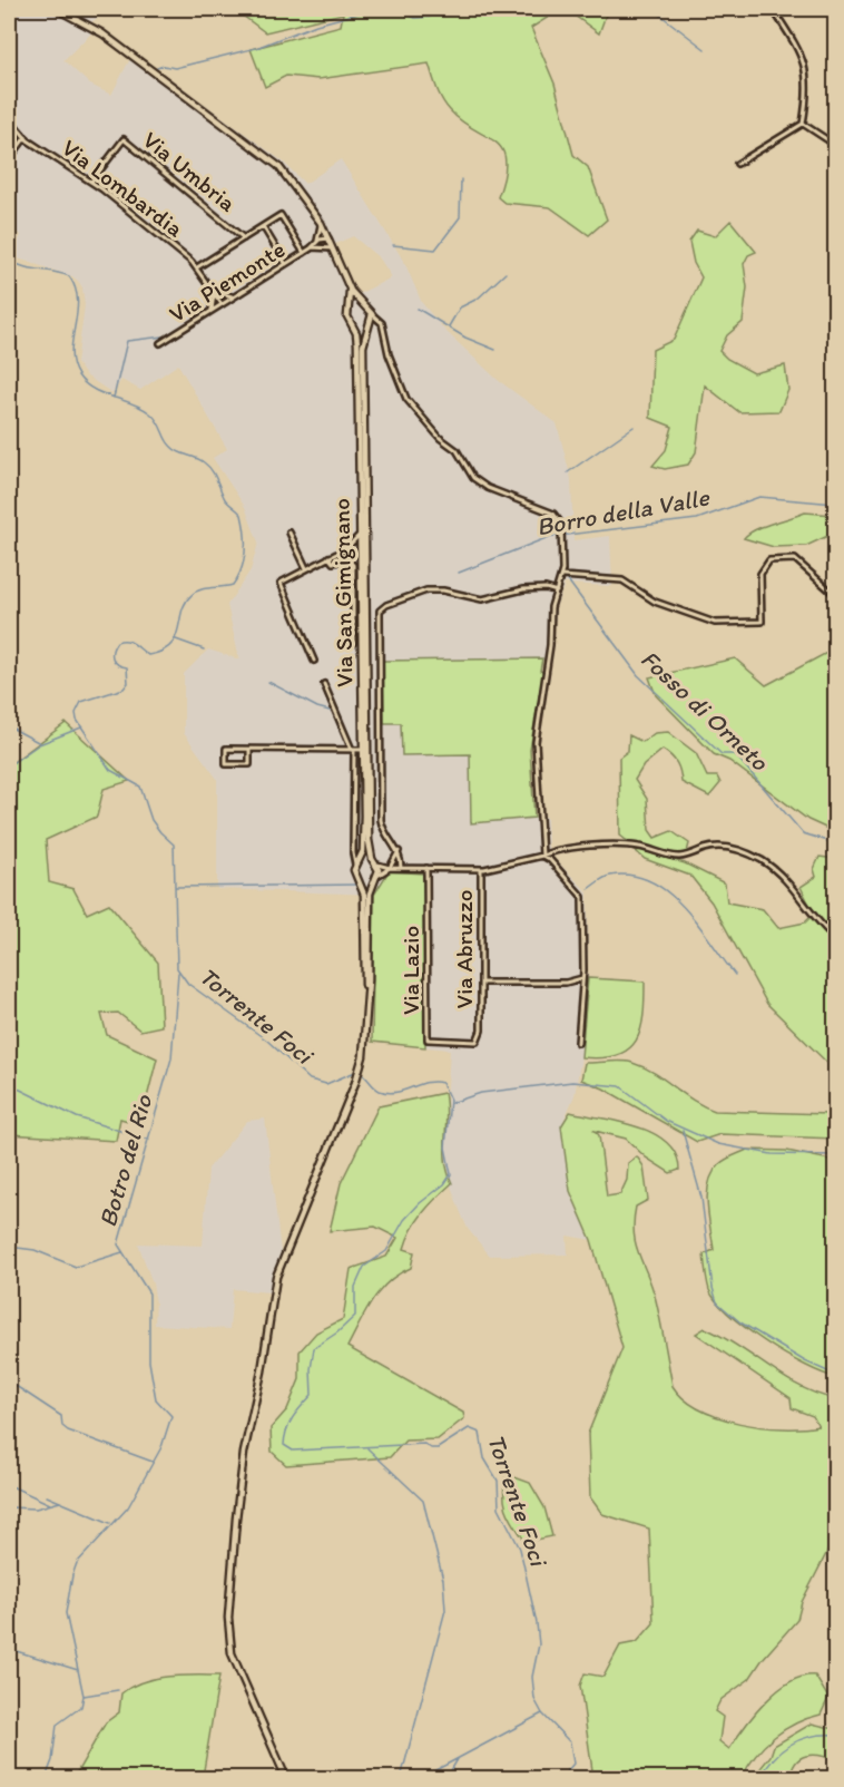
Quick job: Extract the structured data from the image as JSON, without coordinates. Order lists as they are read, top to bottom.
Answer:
{
  "streets": {
    "main road": ["Via San Gimignano"],
    "street": [
      "Via Umbria",
      "Via Lombardia",
      "Via Piemonte",
      "Via Abruzzo",
      "Via Lazio"
    ]
  },
  "crossings": [
    ["Via Umbria", "Via Lombardia"],
    ["Via Lombardia", "Via Piemonte"],
    ["Via Abruzzo", "Via Lazio"]
  ],
  "water": [
    "Borro della Valle",
    "Fosso di Orneto",
    "Torrente Foci",
    "Botro del Rio"
  ]
}
